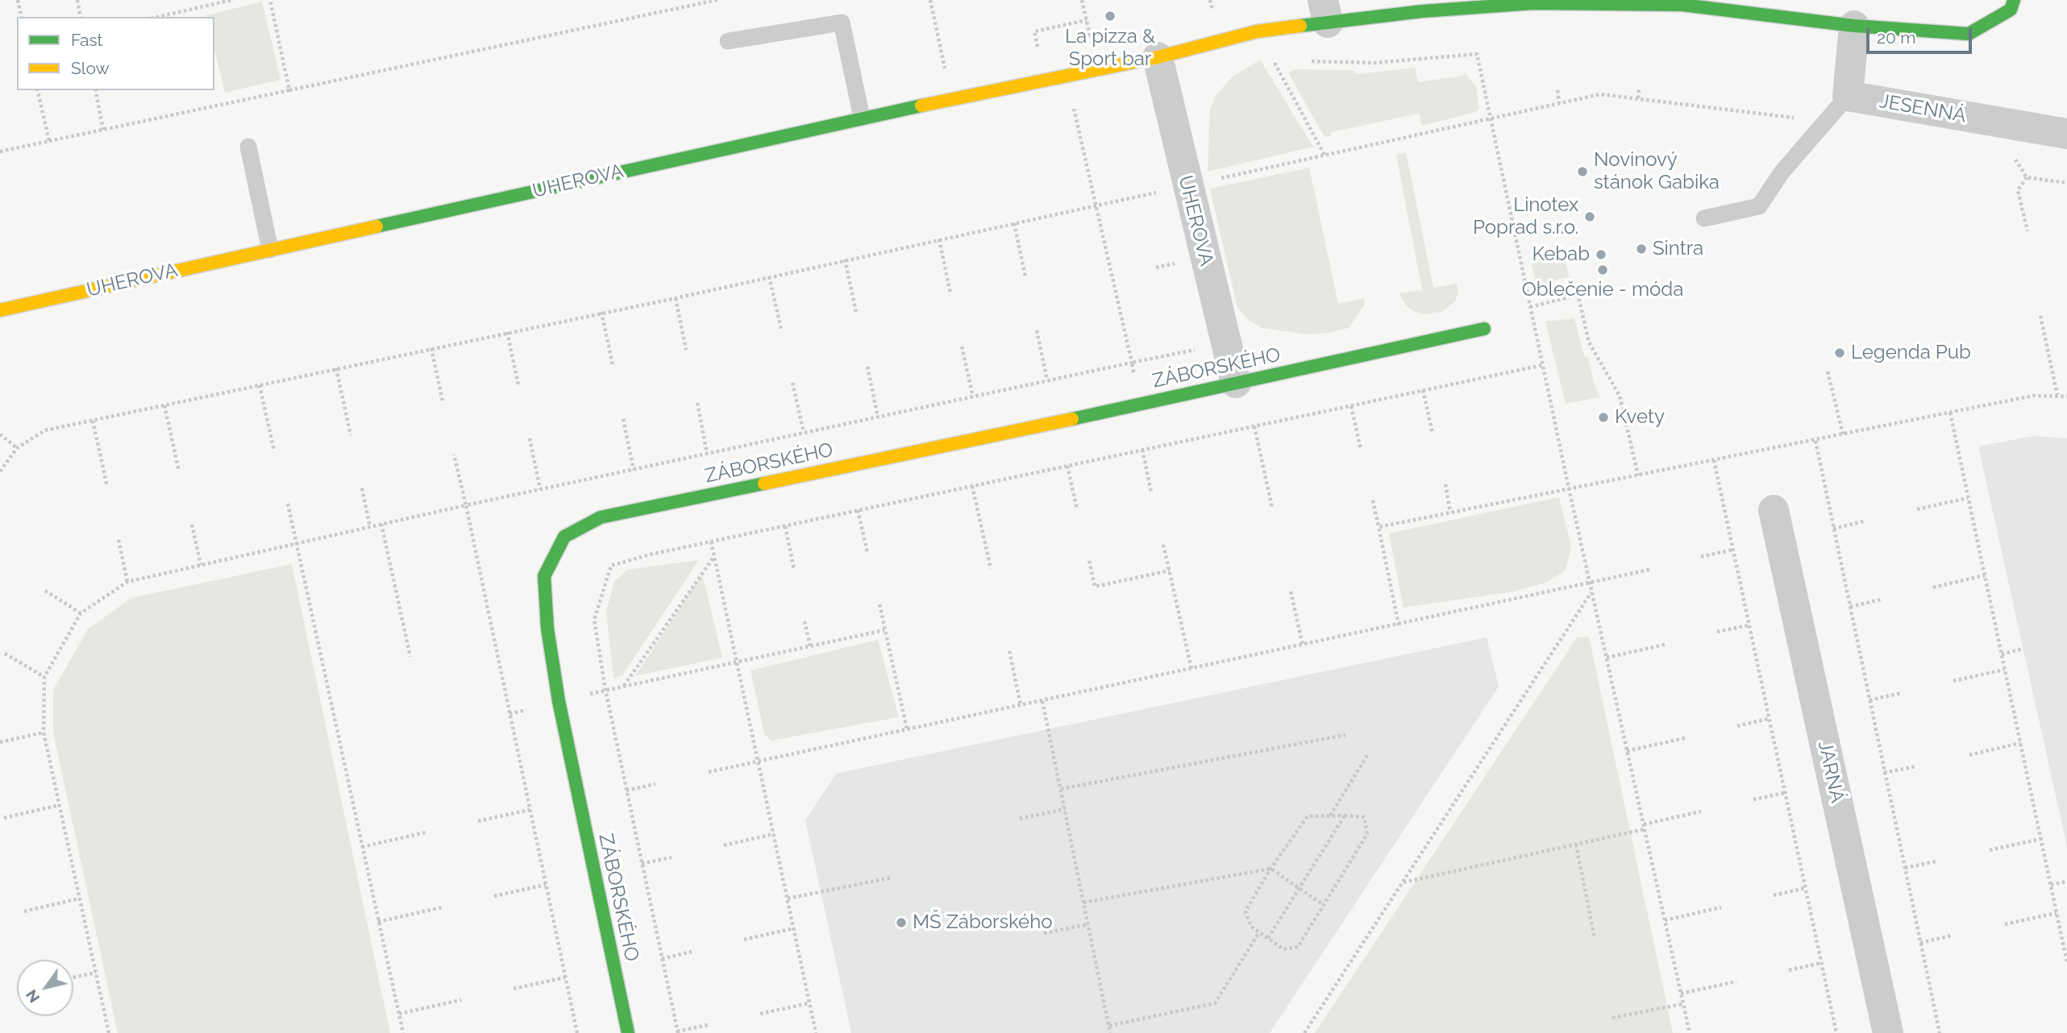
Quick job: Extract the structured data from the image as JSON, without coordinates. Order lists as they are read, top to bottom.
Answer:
{
  "streets": {
    "street": [
      "JESENNÁ",
      "UHEROVA",
      "ZÁBORSKÉHO",
      "JARNÁ"
    ]
  },
  "crossings": [
    ["UHEROVA", "ZÁBORSKÉHO"]
  ],
  "places": [
    "La pizza & Sport bar",
    "Novinový stánok Gabika",
    "Linotex Poprad s.r.o.",
    "Sintra",
    "Kebab",
    "Oblečenie - móda",
    "Legenda Pub",
    "Kvety",
    "MŠ Záborského"
  ],
  "legend": ["Fast", "Slow"],
  "scale_bar": "20 m",
  "north": "bottom left"
}
